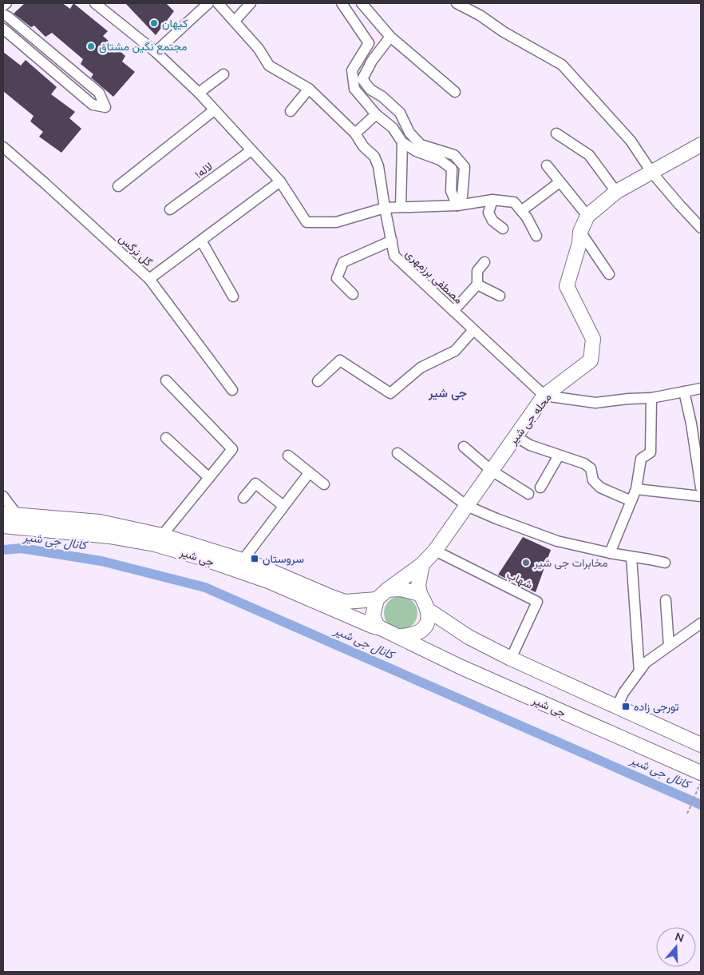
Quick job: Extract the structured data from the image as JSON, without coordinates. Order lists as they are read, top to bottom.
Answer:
{
  "streets": {
    "main road": ["محله جی شیر", "جی شیر"],
    "street": [
      "لاله۱",
      "گل نرگس",
      "مصطفی برزمهری",
      "شهاب"
    ]
  },
  "crossings": [
    ["مصطفی برزمهری", "محله جی شیر"],
    ["محله جی شیر", "جی شیر"],
    ["محله جی شیر", "شهاب"]
  ],
  "districts": ["جی شیر"],
  "water": ["کانال جی شیر"],
  "places": {
    "other": ["کیهان", "مجتمع نگین مشتاق", "مخابرات جی شیر"],
    "transit": ["سروستان", "تورجی زاده"]
  },
  "north": "top"
}
